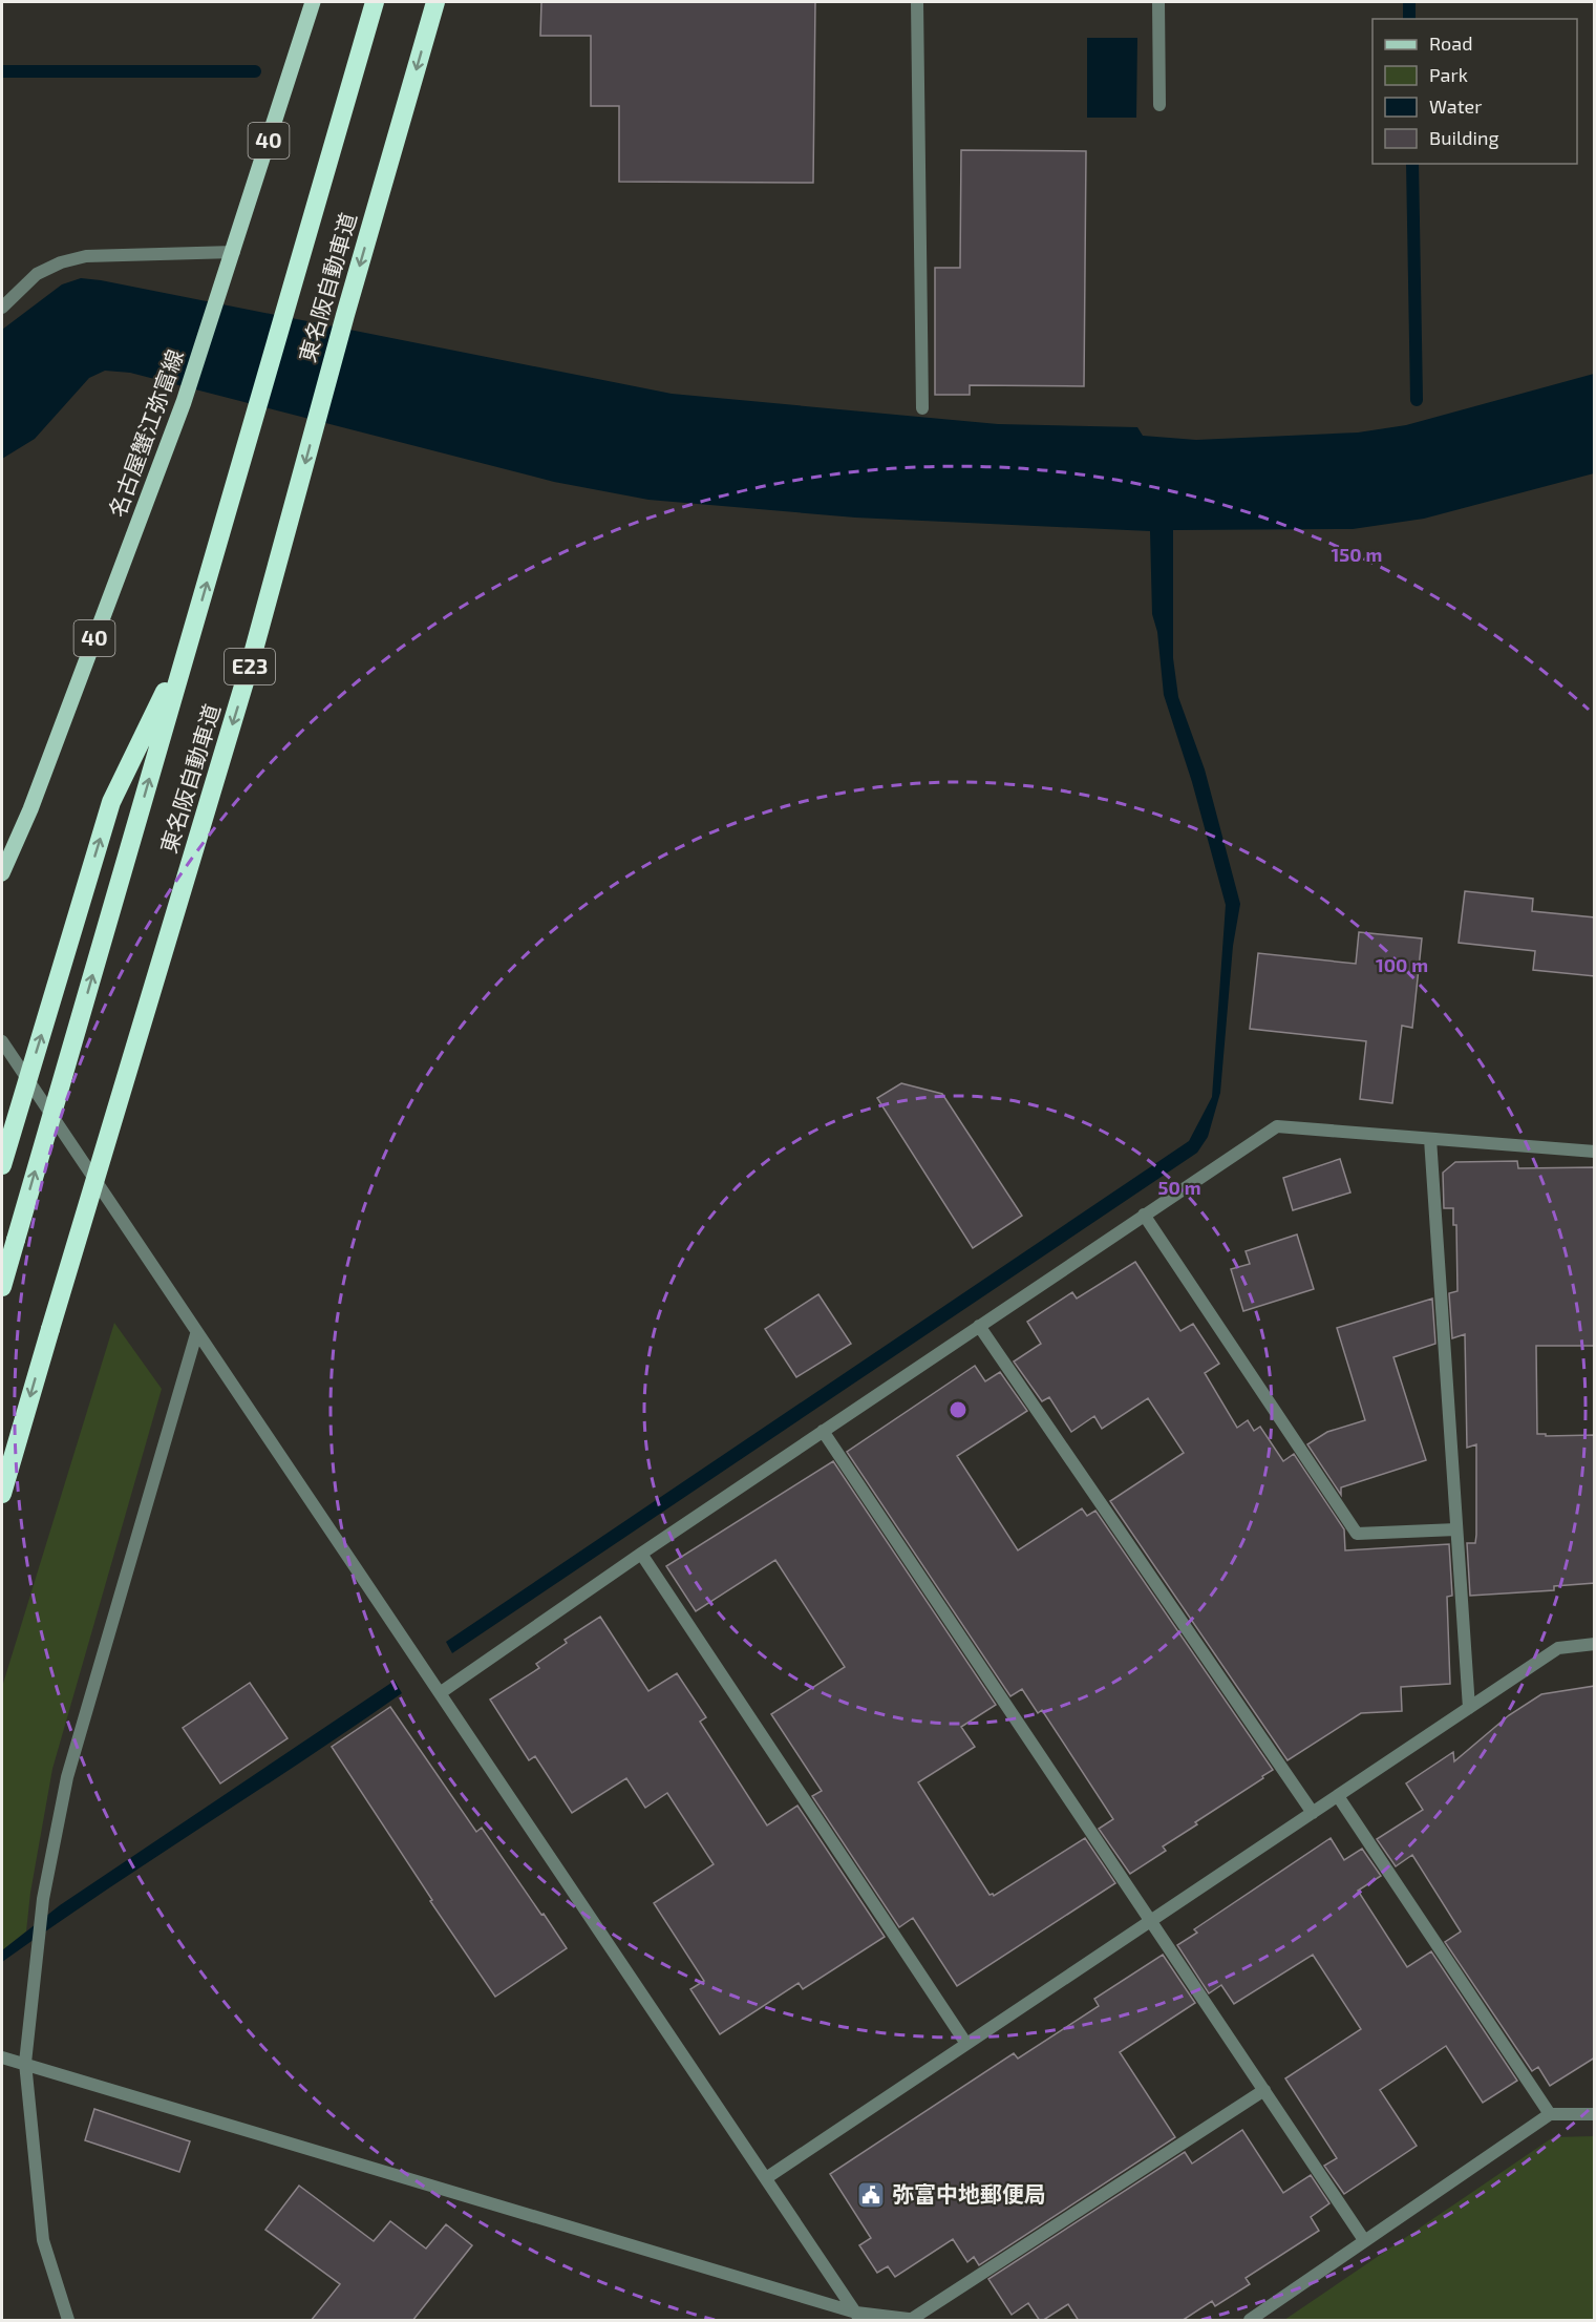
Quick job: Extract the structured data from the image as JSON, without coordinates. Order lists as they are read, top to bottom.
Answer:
{
  "streets": {
    "highway": ["東名阪自動車道", "E23"],
    "main road": ["40", "名古屋蟹江弥富線"]
  },
  "places": {
    "public building": ["弥富中地郵便局"]
  },
  "legend": [
    "Road",
    "Park",
    "Water",
    "Building"
  ],
  "rings": ["150 m", "100 m", "50 m"]
}
